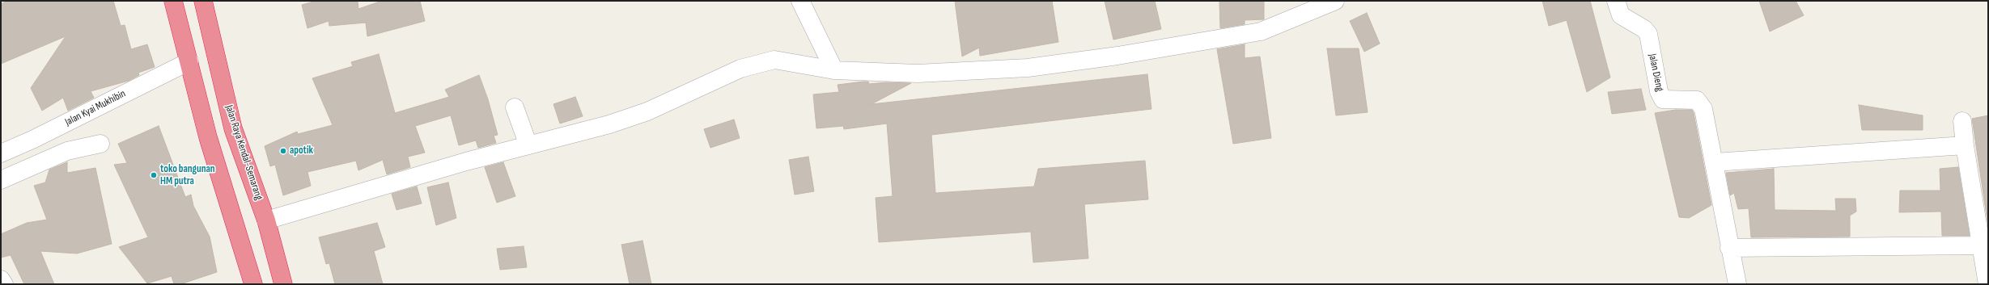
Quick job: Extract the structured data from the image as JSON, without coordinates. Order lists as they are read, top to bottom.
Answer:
{
  "streets": {
    "highway": ["Jalan Raya Kendal-Semarang"],
    "street": ["Jalan Dieng", "Jalan Kyai Mukhibin"]
  },
  "places": ["apotik", "toko bangunan HM putra"]
}
